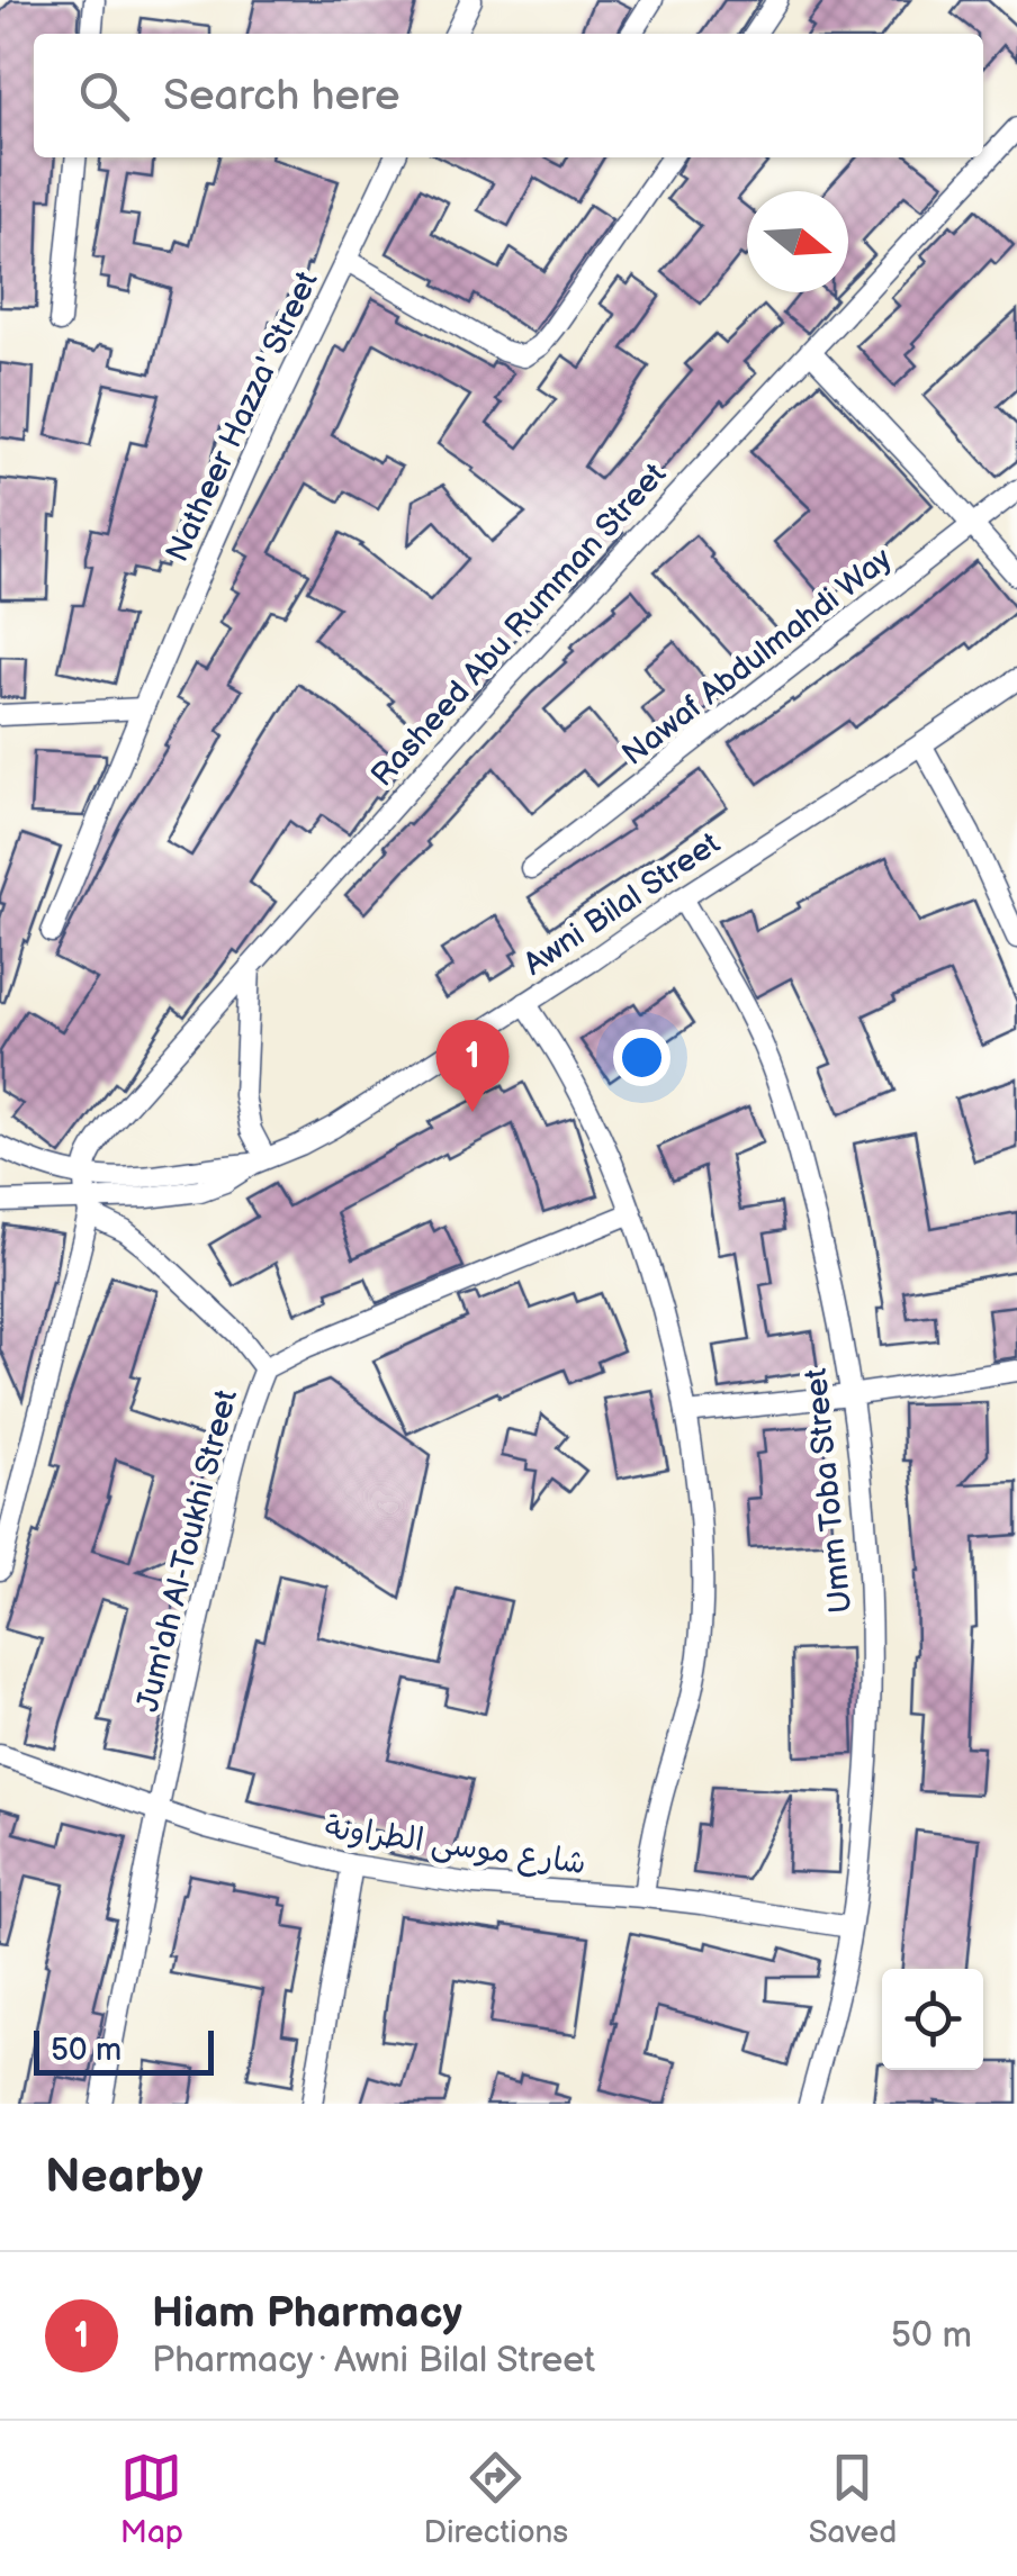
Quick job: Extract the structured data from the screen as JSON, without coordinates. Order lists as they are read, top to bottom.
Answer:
{
  "streets": {
    "street": [
      "Natheer Hazza' Street",
      "Rasheed Abu Rumman Street",
      "Nawaf Abdulmahdi Way",
      "Awni Bilal Street",
      "Umm Toba Street",
      "Jum'ah Al-Toukhi Street",
      "شارع موسى الطراونة"
    ]
  },
  "crossings": [
    ["Rasheed Abu Rumman Street", "Awni Bilal Street"],
    ["Awni Bilal Street", "Umm Toba Street"],
    ["Umm Toba Street", "شارع موسى الطراونة"],
    ["Jum'ah Al-Toukhi Street", "شارع موسى الطراونة"]
  ],
  "scale_bar": "50 m",
  "north": "right",
  "page": {
    "search": "Search here",
    "pins": "1",
    "scale": "50 m",
    "heading": "Nearby",
    "list": [
      {
        "mark": "1",
        "name": "Hiam Pharmacy",
        "note": "Pharmacy · Awni Bilal Street",
        "value": "50 m"
      }
    ],
    "nav": ["Map", "Directions", "Saved"]
  }
}
